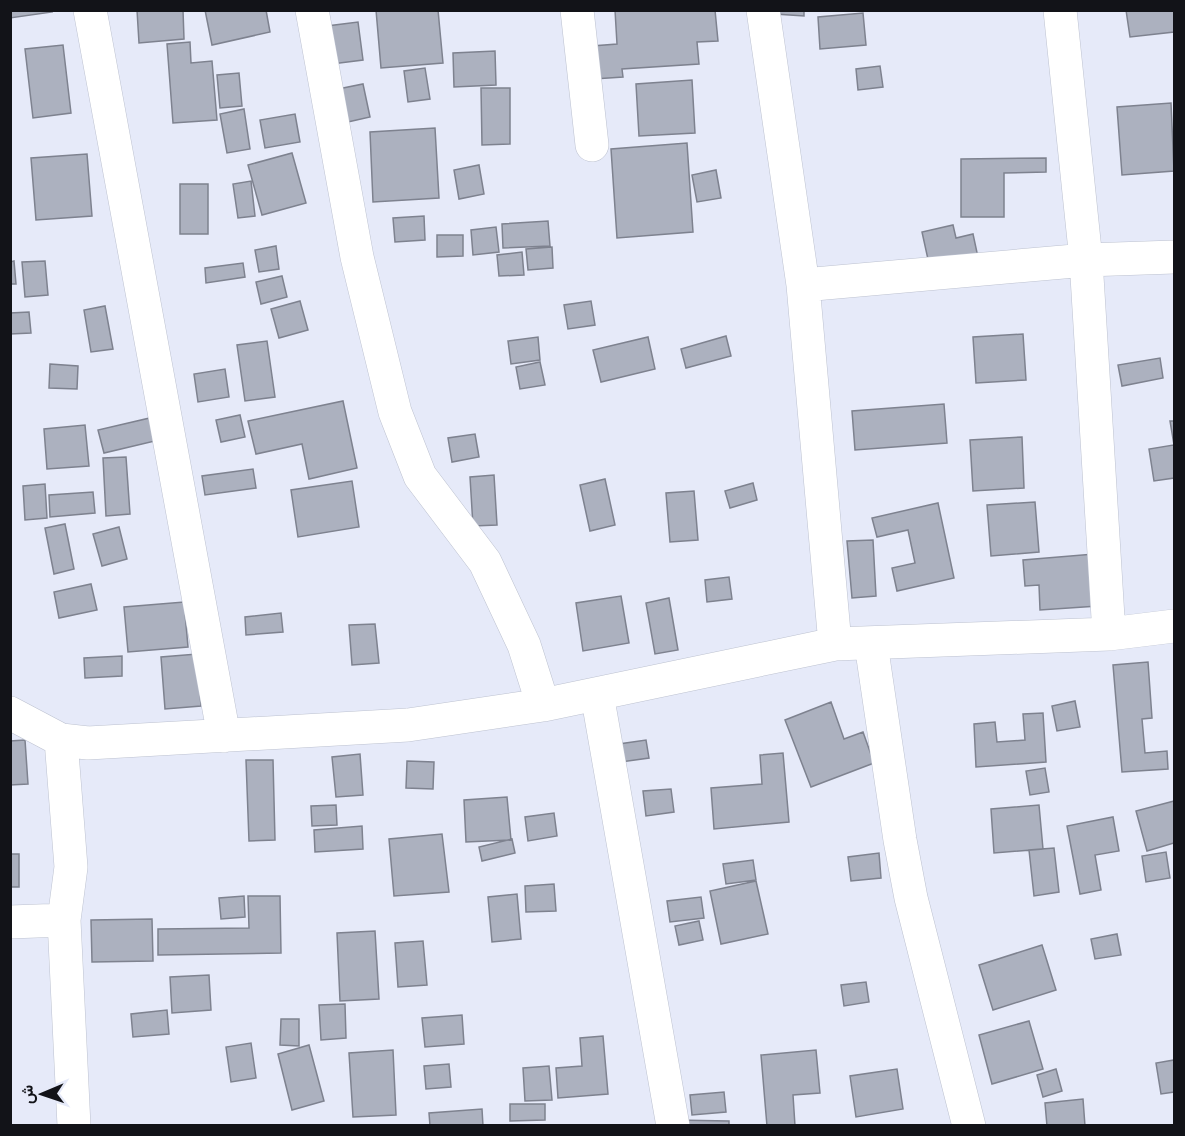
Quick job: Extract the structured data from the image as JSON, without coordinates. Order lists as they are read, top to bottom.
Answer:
{
  "north": "left"
}
